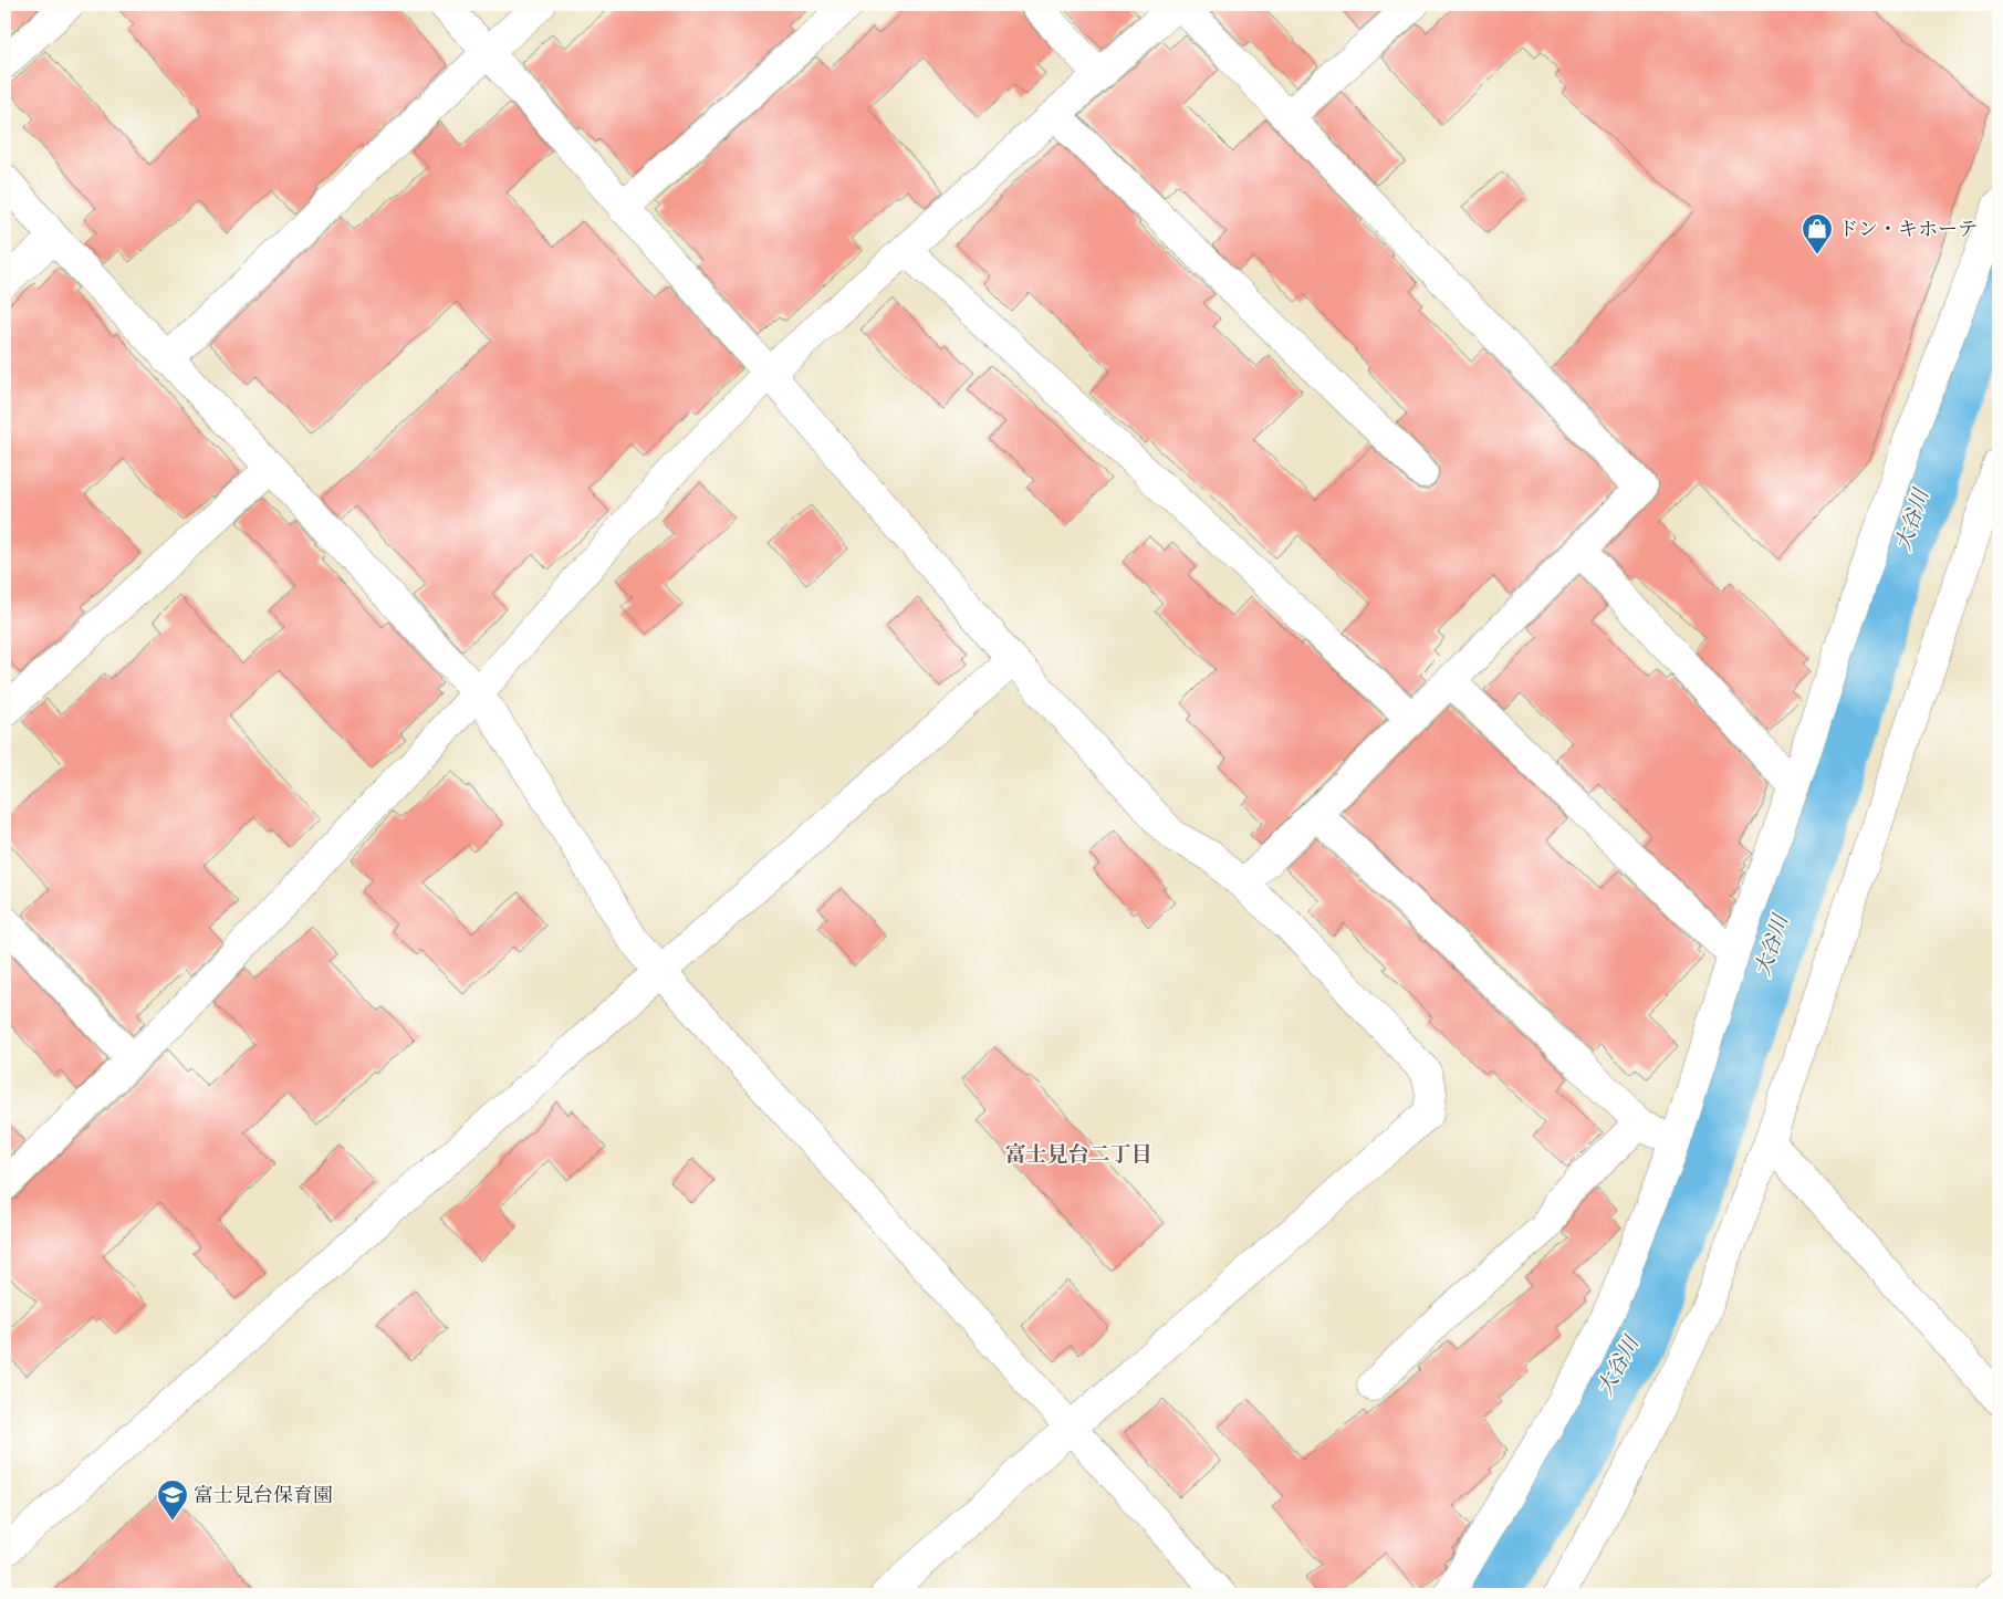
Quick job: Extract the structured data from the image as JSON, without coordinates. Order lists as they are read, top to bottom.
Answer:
{
  "districts": ["富士見台二丁目"],
  "water": ["大谷川"],
  "places": {
    "shop": ["ドン・キホーテ"],
    "school or university": ["富士見台保育園"]
  }
}
